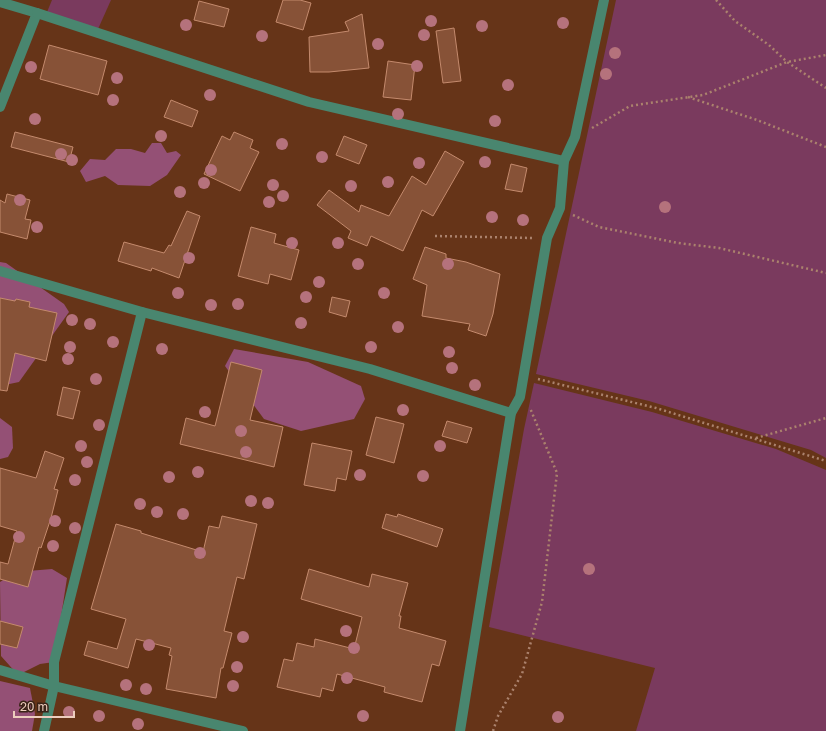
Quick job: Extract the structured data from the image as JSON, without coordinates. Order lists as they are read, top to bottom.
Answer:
{
  "scale_bar": "20 m"
}
